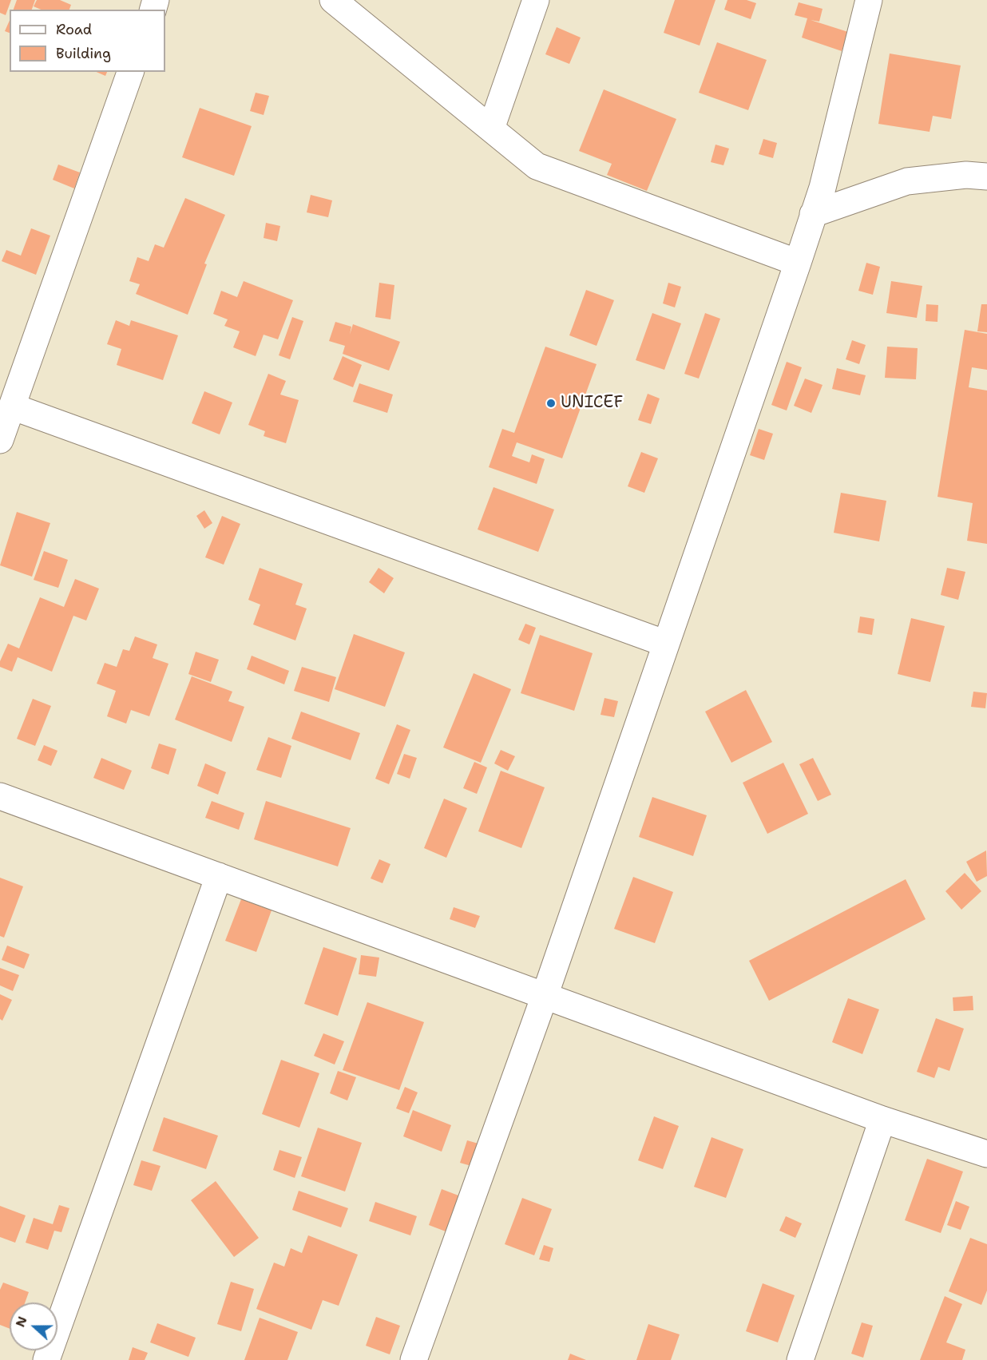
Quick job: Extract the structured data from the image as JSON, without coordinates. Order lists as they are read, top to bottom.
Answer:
{
  "places": ["UNICEF"],
  "legend": ["Road", "Building"],
  "north": "left"
}
